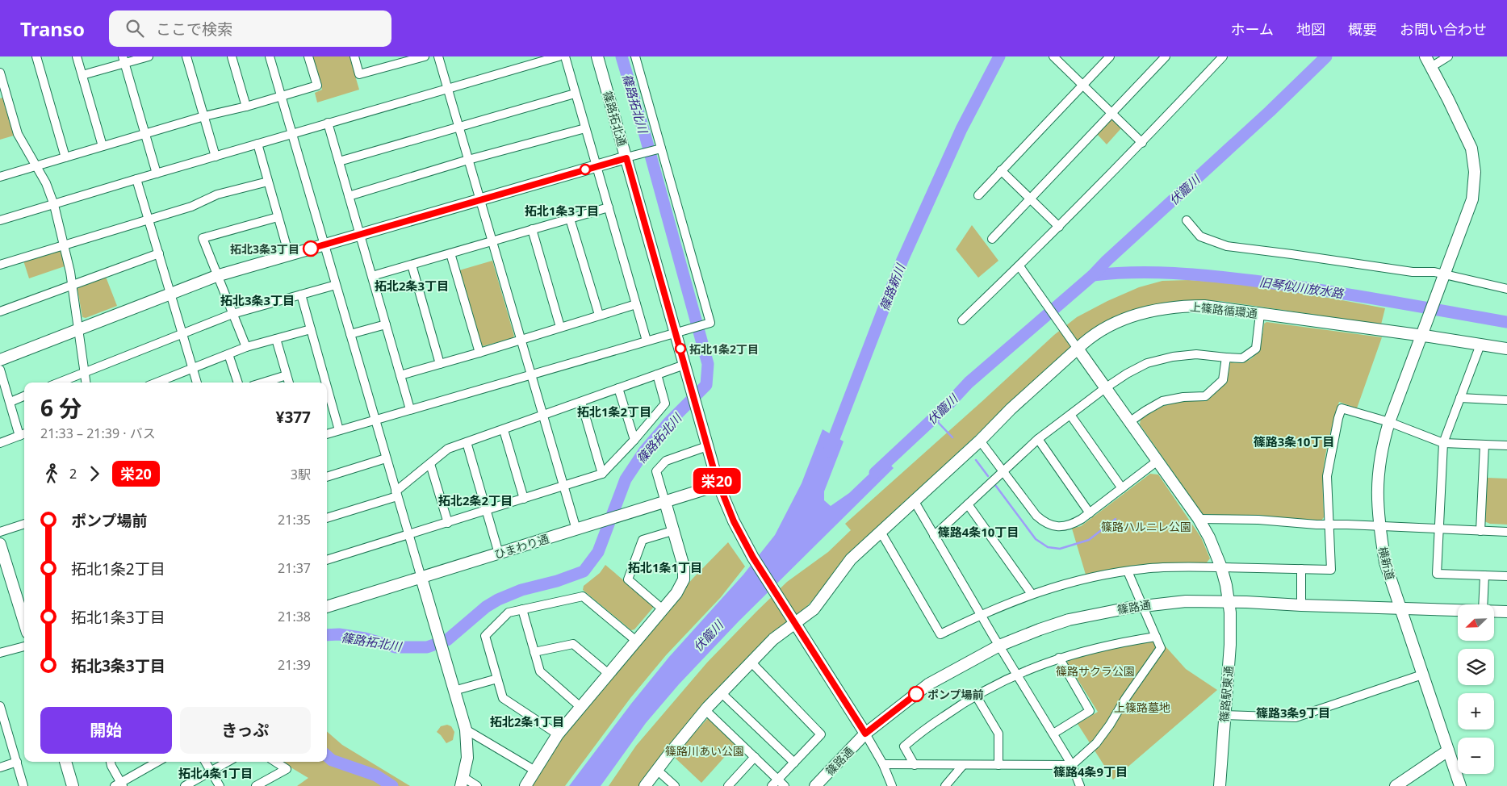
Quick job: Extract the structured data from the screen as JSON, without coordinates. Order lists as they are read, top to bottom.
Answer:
{
  "streets": {
    "street": [
      "篠路拓北通",
      "上篠路循環通",
      "ひまわり通",
      "横新道",
      "篠路通",
      "篠路駅東通"
    ]
  },
  "crossings": [
    ["篠路拓北通", "上篠路循環通"],
    ["篠路拓北通", "ひまわり通"],
    ["篠路拓北通", "篠路通"],
    ["上篠路循環通", "横新道"],
    ["横新道", "篠路通"],
    ["篠路通", "篠路駅東通"]
  ],
  "districts": [
    "拓北1条3丁目",
    "拓北2条3丁目",
    "拓北3条3丁目",
    "拓北1条2丁目",
    "篠路3条10丁目",
    "拓北2条2丁目",
    "篠路4条10丁目",
    "拓北1条1丁目",
    "篠路3条9丁目",
    "拓北2条1丁目",
    "篠路4条9丁目",
    "拓北4条1丁目"
  ],
  "water": [
    "篠路拓北川",
    "伏籠川",
    "篠路新川",
    "旧琴似川放水路"
  ],
  "parks": [
    "篠路ハルニレ公園",
    "篠路サクラ公園",
    "上篠路墓地",
    "篠路川あい公園"
  ],
  "places": ["拓北3条3丁目", "拓北1条2丁目", "ポンプ場前"],
  "lines": ["bus line 栄20"],
  "north": "bottom left",
  "page": {
    "header": "Transo",
    "search": "ここで検索",
    "nav": [
      "ホーム",
      "地図",
      "概要",
      "お問い合わせ"
    ],
    "on_map": "栄20",
    "heading": ["6 分", "21:33 – 21:39 · バス", "¥377"],
    "legs": ["2", "栄20", "3駅"],
    "list": [
      {
        "name": "ポンプ場前",
        "value": "21:35"
      },
      {
        "name": "拓北1条2丁目",
        "value": "21:37"
      },
      {
        "name": "拓北1条3丁目",
        "value": "21:38"
      },
      {
        "name": "拓北3条3丁目",
        "value": "21:39"
      }
    ],
    "map_buttons": ["+", "−"],
    "buttons": ["開始", "きっぷ"]
  }
}
